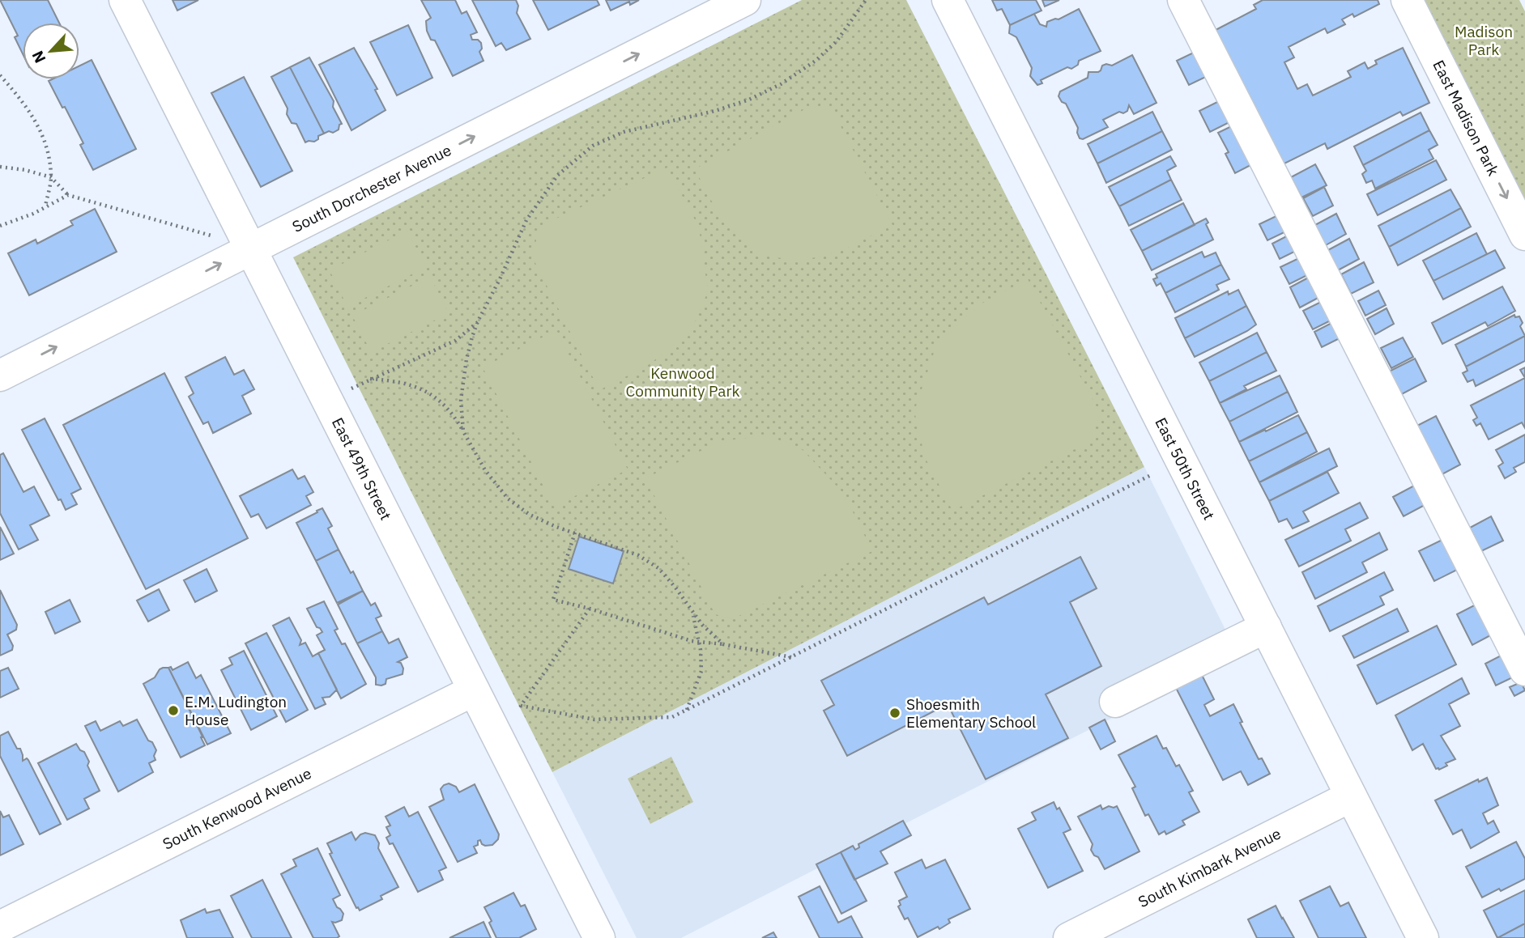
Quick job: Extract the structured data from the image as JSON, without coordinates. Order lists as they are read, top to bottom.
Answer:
{
  "streets": {
    "street": [
      "East Madison Park",
      "South Dorchester Avenue",
      "East 49th Street",
      "East 50th Street",
      "South Kenwood Avenue",
      "South Kimbark Avenue"
    ]
  },
  "crossings": [
    ["South Dorchester Avenue", "East 49th Street"],
    ["East 49th Street", "South Kenwood Avenue"],
    ["East 50th Street", "South Kimbark Avenue"]
  ],
  "one_way": ["South Dorchester Avenue"],
  "parks": ["Madison Park", "Kenwood Community Park"],
  "places": ["E.M. Ludington House", "Shoesmith Elementary School"],
  "north": "bottom left"
}
